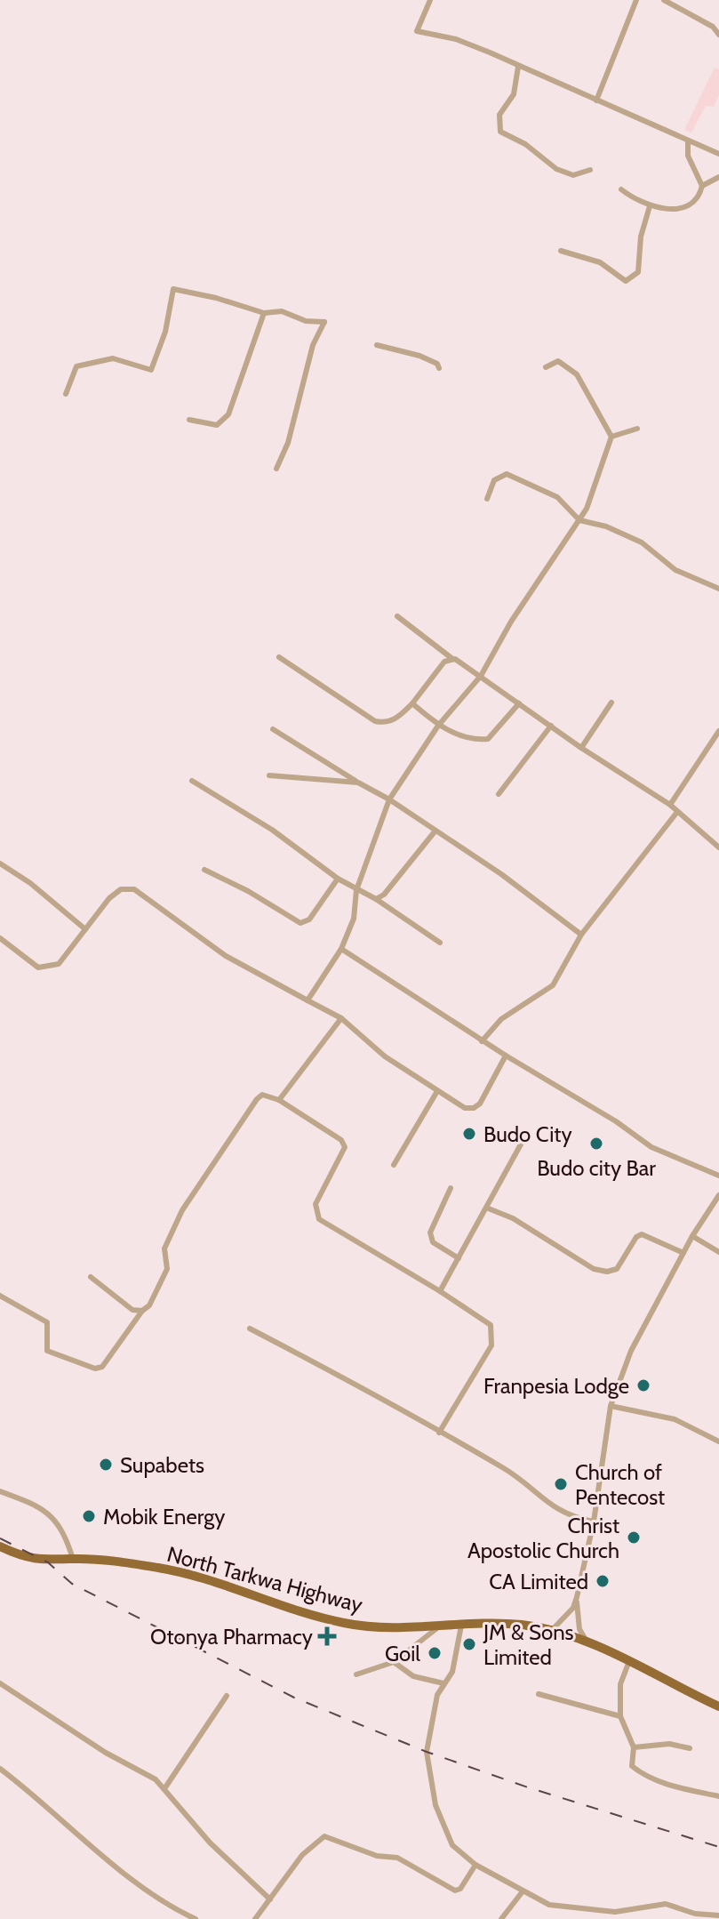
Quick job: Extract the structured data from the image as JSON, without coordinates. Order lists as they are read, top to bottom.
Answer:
{
  "streets": {
    "main road": ["North Tarkwa Highway"]
  },
  "places": {
    "other": [
      "Budo City",
      "Budo city Bar",
      "Franpesia Lodge",
      "Supabets",
      "Church of Pentecost",
      "Mobik Energy",
      "Christ Apostolic Church",
      "CA Limited",
      "JM & Sons Limited",
      "Goil"
    ],
    "health": ["Otonya Pharmacy"]
  }
}
